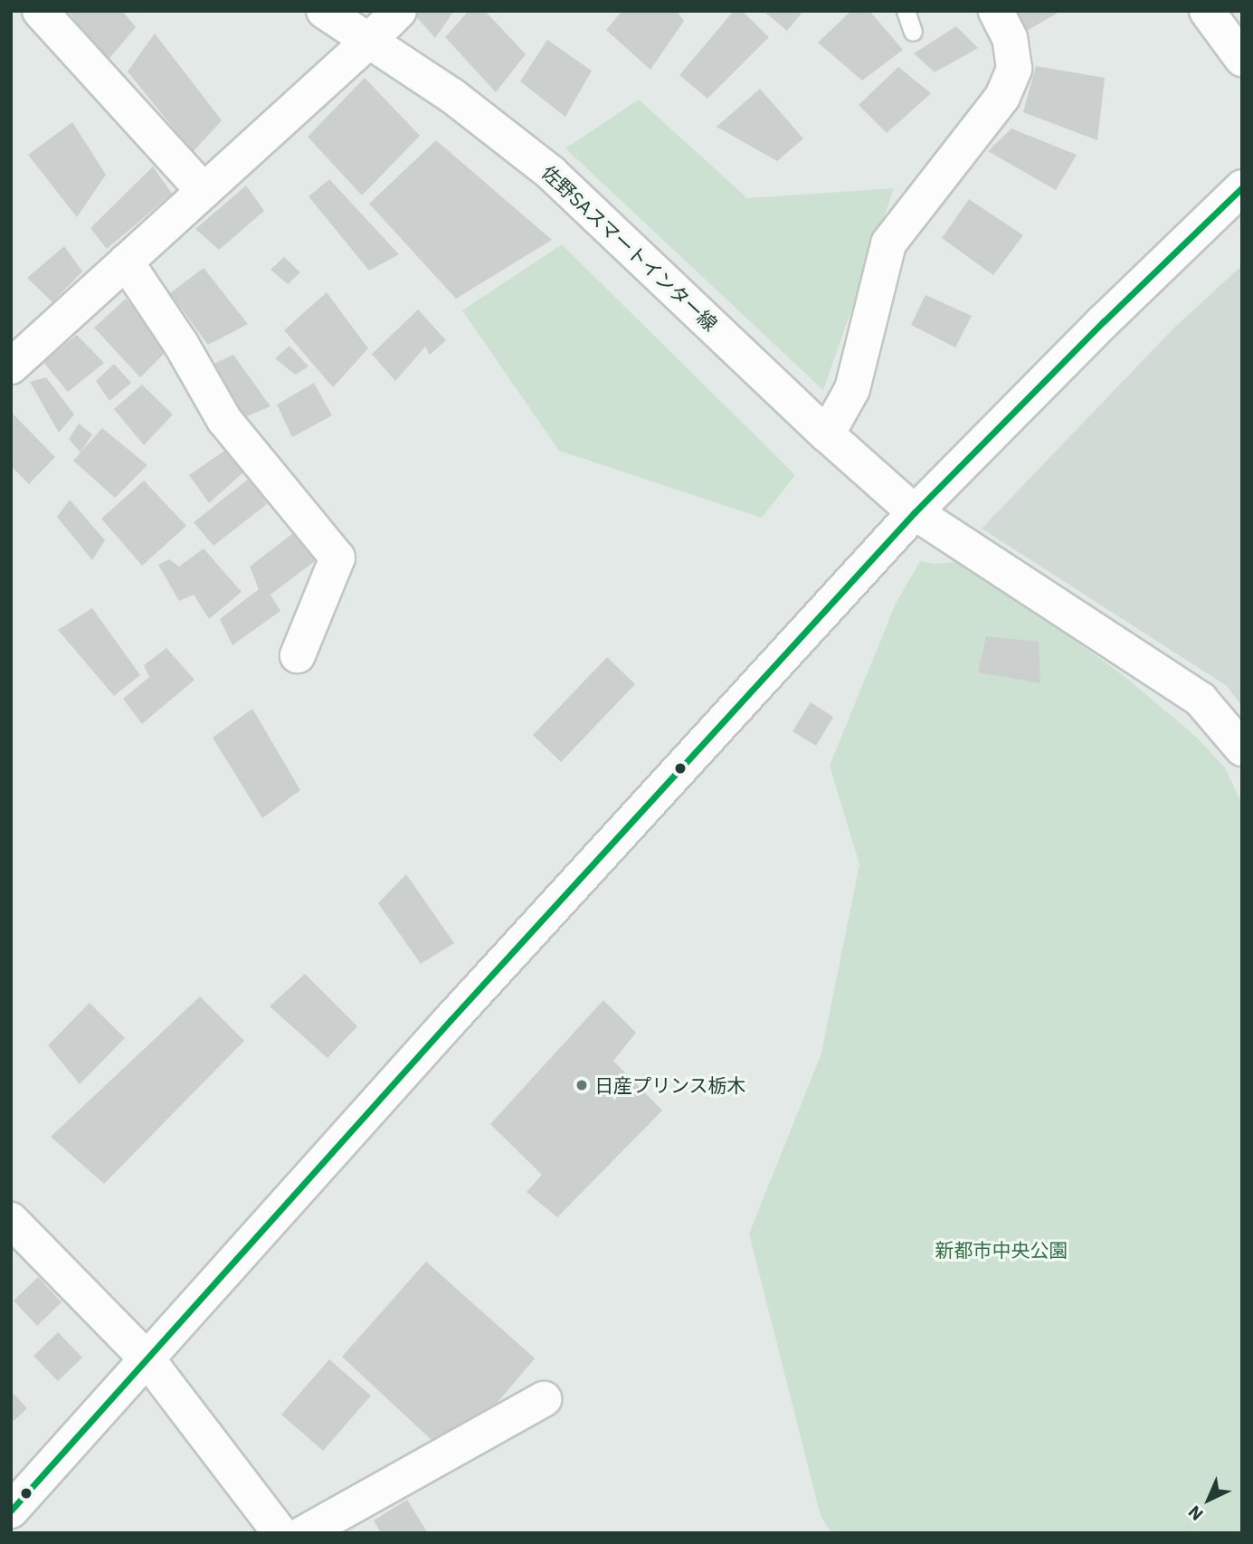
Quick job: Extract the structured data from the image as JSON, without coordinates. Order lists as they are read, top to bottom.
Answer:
{
  "streets": {
    "street": ["佐野SAスマートインター線"]
  },
  "parks": ["新都市中央公園"],
  "places": ["日産プリンス栃木"],
  "north": "bottom left"
}
